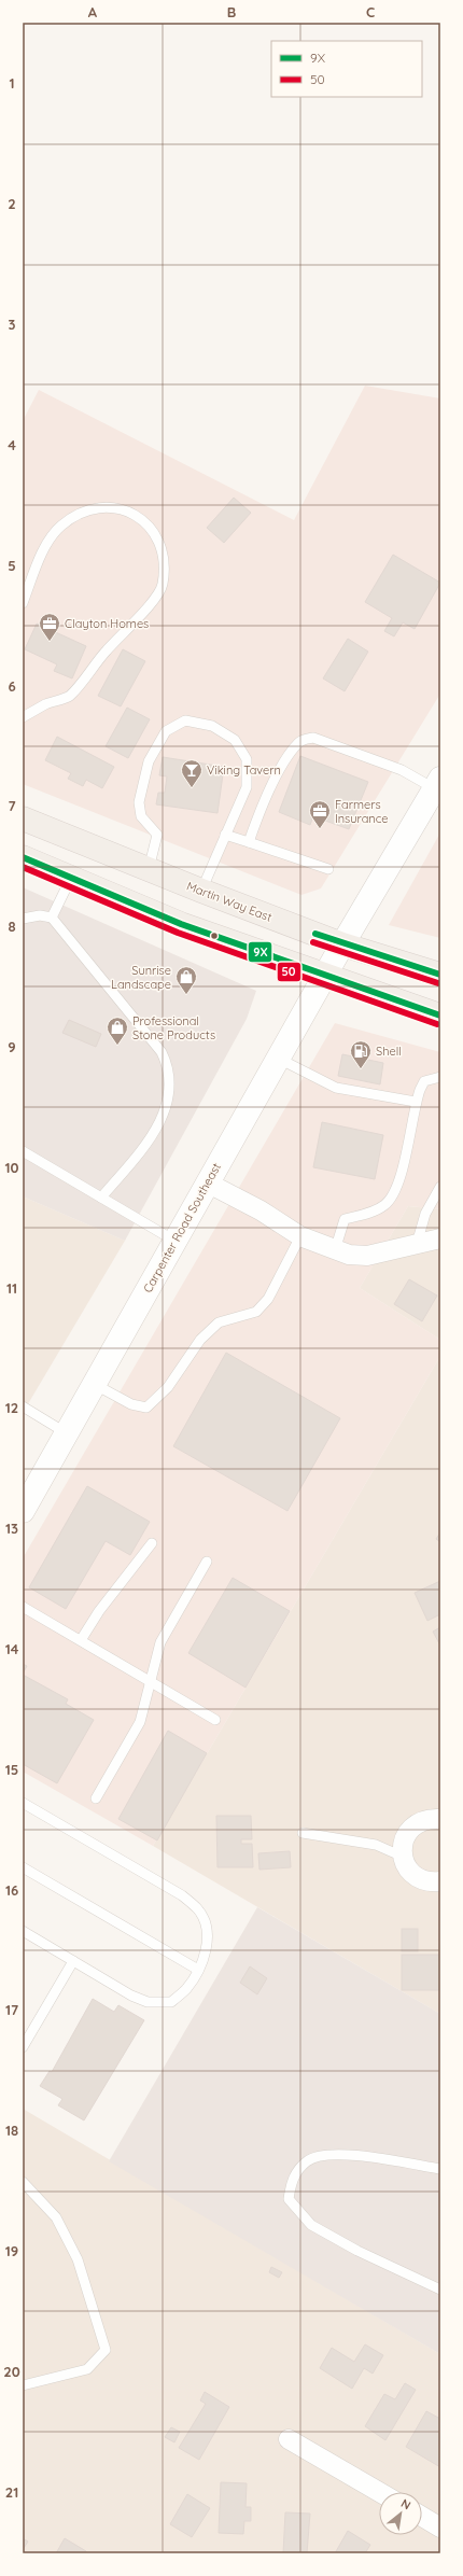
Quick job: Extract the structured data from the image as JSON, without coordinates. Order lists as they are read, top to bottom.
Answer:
{
  "streets": {
    "main road": ["Martin Way East", "Carpenter Road Southeast"]
  },
  "crossings": [
    ["Martin Way East", "Carpenter Road Southeast"]
  ],
  "places": {
    "office": ["Clayton Homes", "Farmers Insurance"],
    "bar": ["Viking Tavern"],
    "shop": ["Sunrise Landscape", "Professional Stone Products"],
    "fuel station": ["Shell"]
  },
  "lines": ["transit line 9X", "transit line 50"],
  "legend": ["9X", "50"],
  "north": "top right",
  "grid": {
    "columns": ["A", "B", "C"],
    "rows": [
      "1",
      "2",
      "3",
      "4",
      "5",
      "6",
      "7",
      "8",
      "9",
      "10",
      "11",
      "12",
      "13",
      "14",
      "15",
      "16",
      "17",
      "18",
      "19",
      "20",
      "21"
    ]
  }
}
